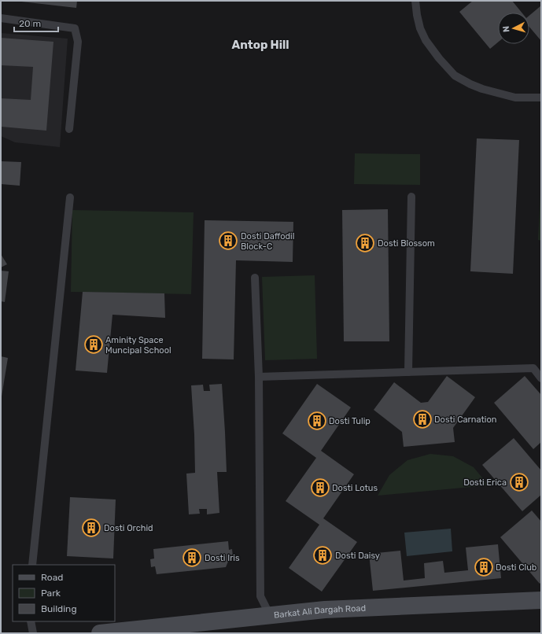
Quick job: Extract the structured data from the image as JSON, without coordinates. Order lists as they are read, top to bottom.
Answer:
{
  "streets": {
    "main road": ["Barkat Ali Dargah Road"]
  },
  "districts": ["Antop Hill"],
  "places": {
    "building": [
      "Dosti Daffodil Block-C",
      "Dosti Blossom",
      "Aminity Space Muncipal School",
      "Dosti Carnation",
      "Dosti Tulip",
      "Dosti Erica",
      "Dosti Lotus",
      "Dosti Orchid",
      "Dosti Daisy",
      "Dosti Iris",
      "Dosti Club"
    ]
  },
  "legend": ["Road", "Park", "Building"],
  "scale_bar": "20 m",
  "north": "left"
}
